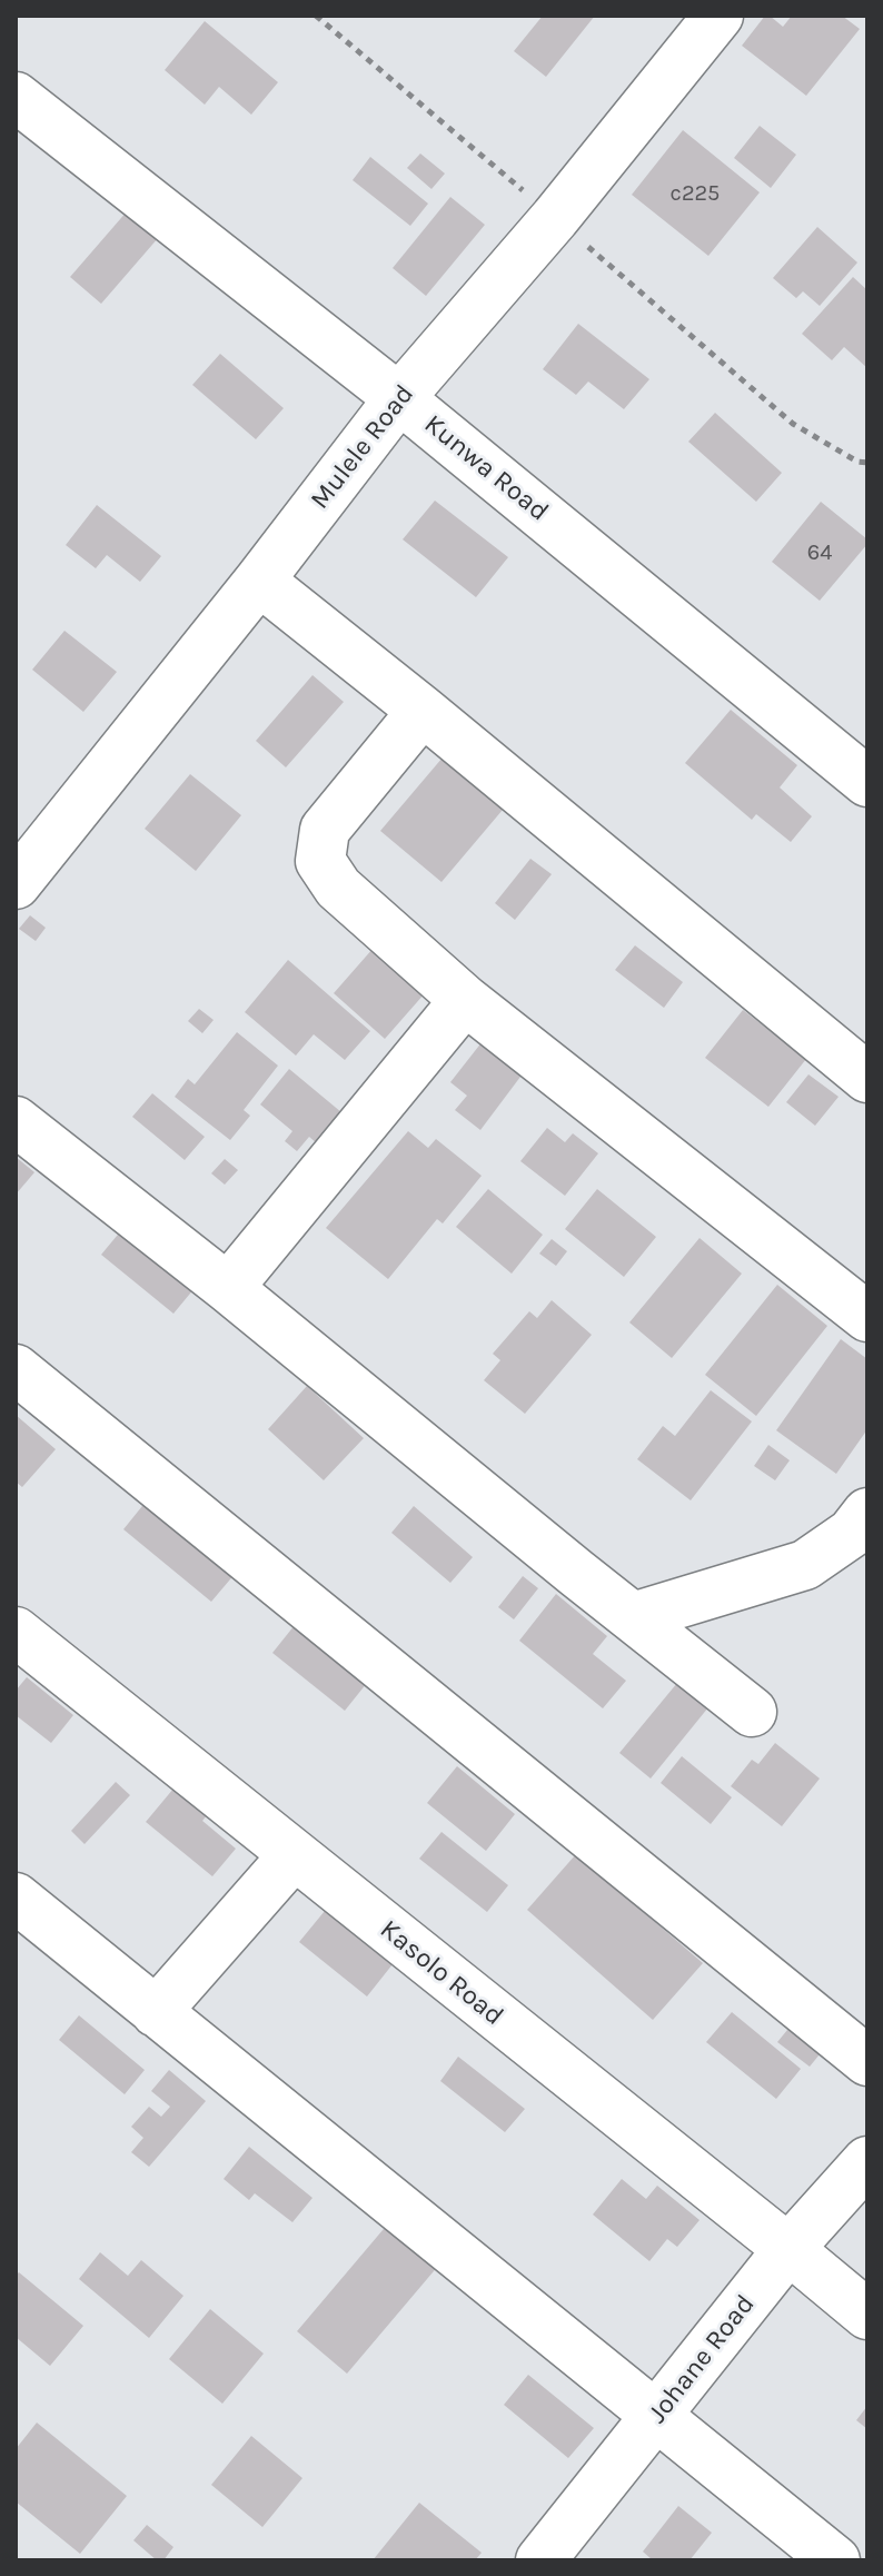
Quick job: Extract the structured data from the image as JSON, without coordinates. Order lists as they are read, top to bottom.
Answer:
{
  "streets": {
    "street": [
      "Mulele Road",
      "Kunwa Road",
      "Kasolo Road",
      "Johane Road"
    ]
  },
  "crossings": [
    ["Mulele Road", "Kunwa Road"],
    ["Kasolo Road", "Johane Road"]
  ],
  "house_numbers": ["c225", "64"]
}
